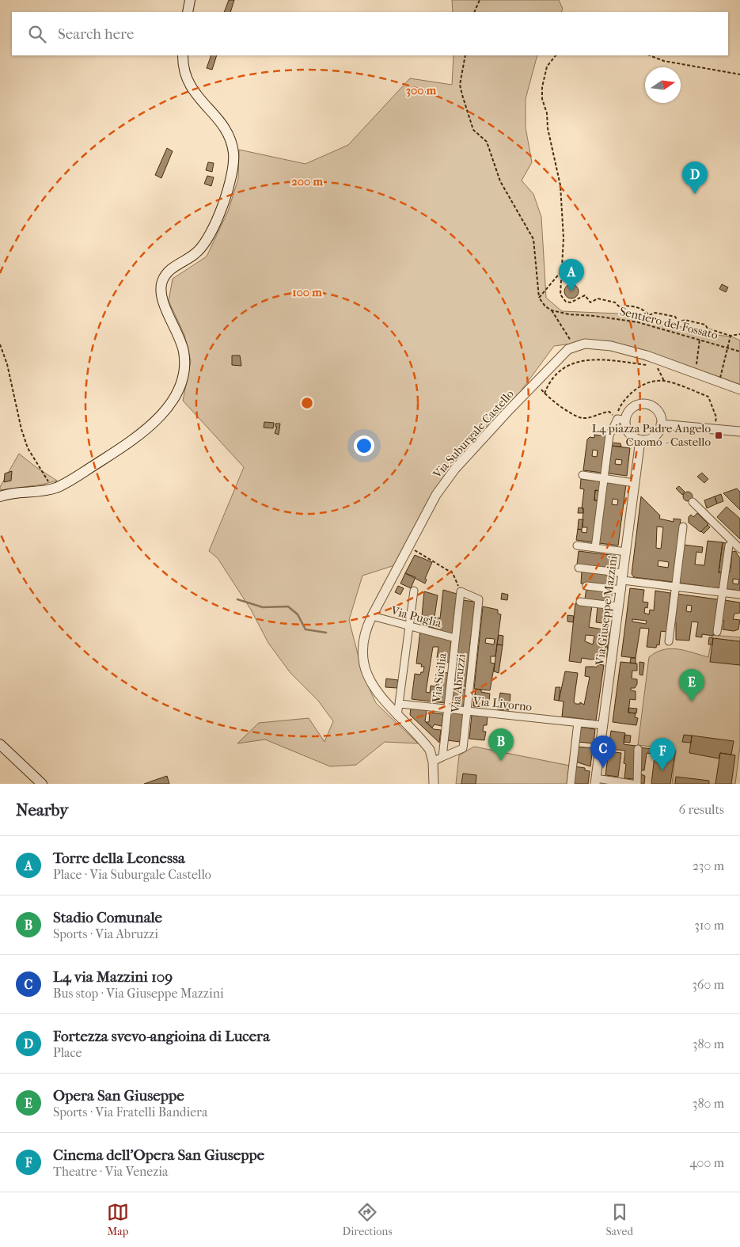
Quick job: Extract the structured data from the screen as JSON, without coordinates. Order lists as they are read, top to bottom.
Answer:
{
  "streets": {
    "street": [
      "Via Suburgale Castello",
      "Via Giuseppe Mazzini",
      "Via Puglia",
      "Via Sicilia",
      "Via Abruzzi",
      "Via Livorno"
    ],
    "path": ["Sentiero del Fossato"]
  },
  "crossings": [
    ["Via Suburgale Castello", "Via Puglia"],
    ["Via Giuseppe Mazzini", "Via Livorno"],
    ["Via Puglia", "Via Sicilia"],
    ["Via Sicilia", "Via Abruzzi"],
    ["Via Sicilia", "Via Livorno"],
    ["Via Abruzzi", "Via Livorno"]
  ],
  "places": {
    "transit": ["L4 piazza Padre Angelo Cuomo - Castello"]
  },
  "north": "right",
  "page": {
    "search": "Search here",
    "pins": [
      "D",
      "A",
      "E",
      "B",
      "C",
      "F"
    ],
    "heading": ["Nearby", "6 results"],
    "list": [
      {
        "mark": "A",
        "name": "Torre della Leonessa",
        "note": "Place · Via Suburgale Castello",
        "value": "230 m"
      },
      {
        "mark": "B",
        "name": "Stadio Comunale",
        "note": "Sports · Via Abruzzi",
        "value": "310 m"
      },
      {
        "mark": "C",
        "name": "L4 via Mazzini 109",
        "note": "Bus stop · Via Giuseppe Mazzini",
        "value": "360 m"
      },
      {
        "mark": "D",
        "name": "Fortezza svevo-angioina di Lucera",
        "note": "Place",
        "value": "380 m"
      },
      {
        "mark": "E",
        "name": "Opera San Giuseppe",
        "note": "Sports · Via Fratelli Bandiera",
        "value": "380 m"
      },
      {
        "mark": "F",
        "name": "Cinema dell'Opera San Giuseppe",
        "note": "Theatre · Via Venezia",
        "value": "400 m"
      }
    ],
    "nav": ["Map", "Directions", "Saved"]
  },
  "rings": ["300 m", "200 m", "100 m"]
}
